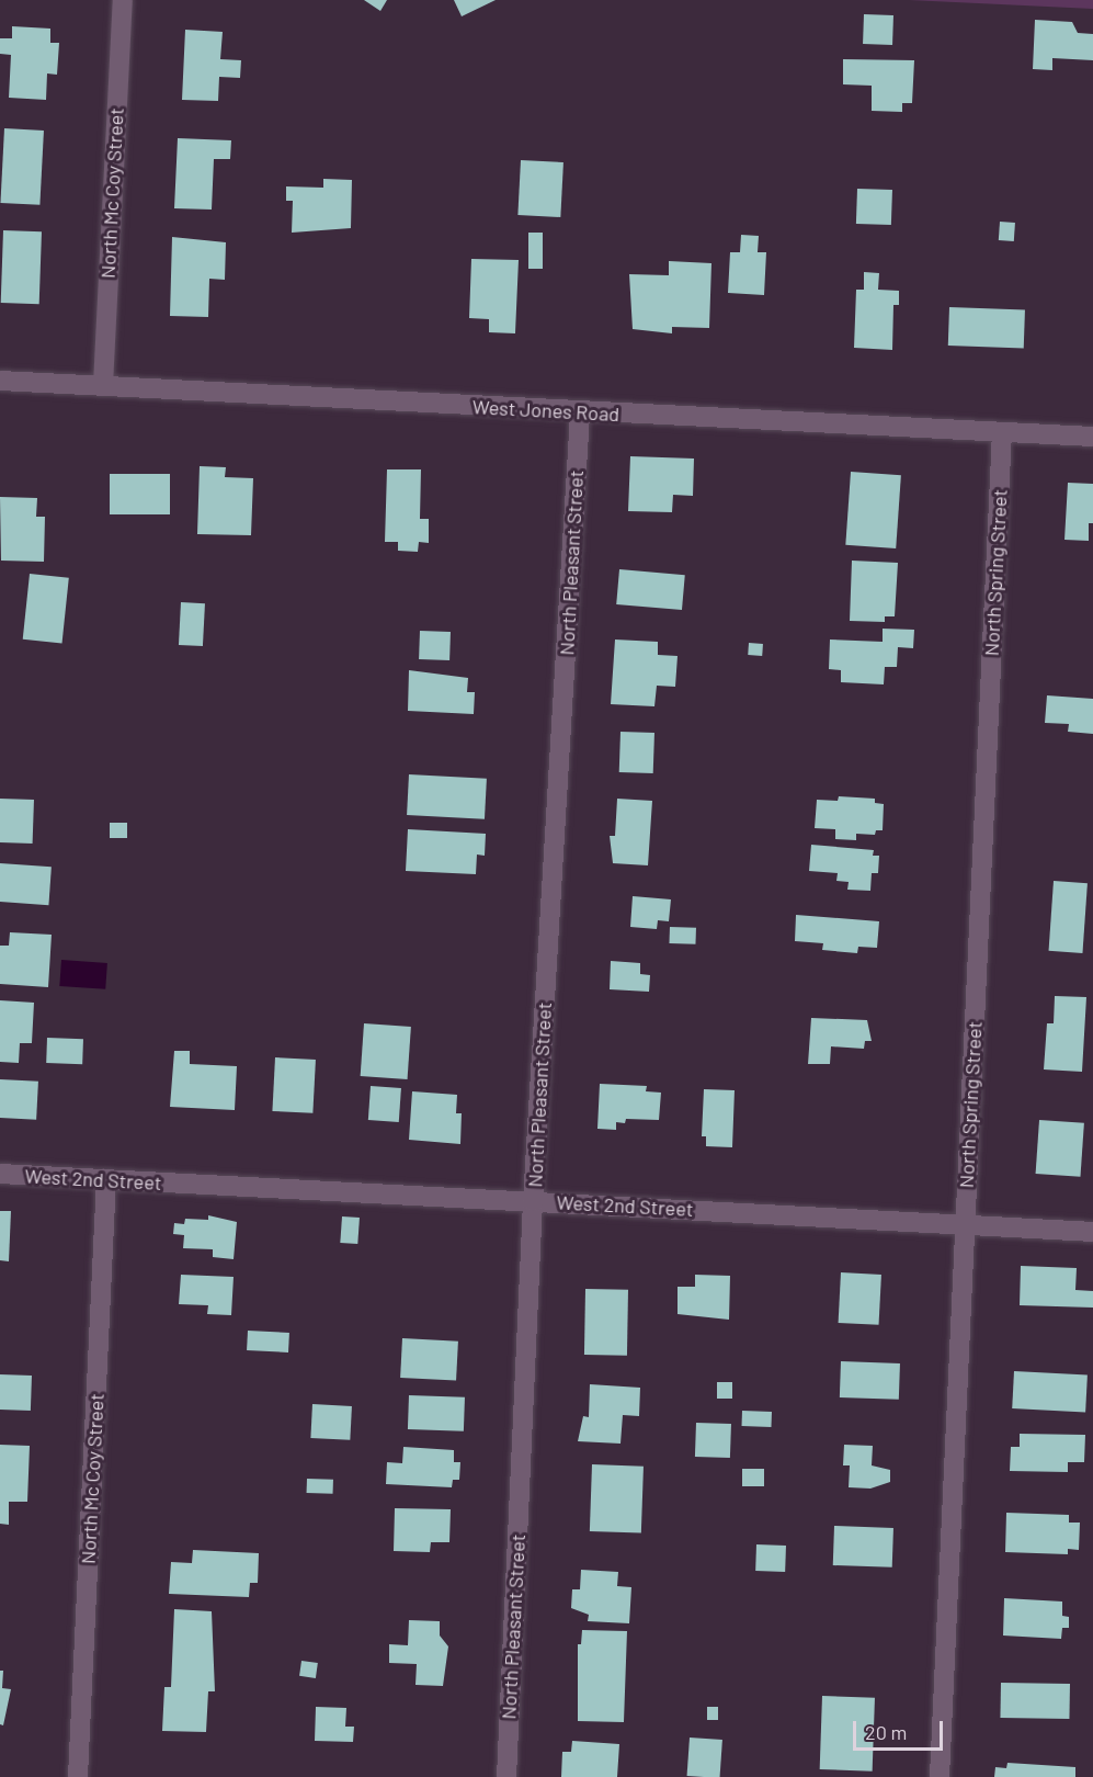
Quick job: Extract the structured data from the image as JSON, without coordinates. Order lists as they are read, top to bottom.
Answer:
{
  "streets": {
    "street": [
      "North Mc Coy Street",
      "West Jones Road",
      "North Pleasant Street",
      "North Spring Street",
      "West 2nd Street"
    ]
  },
  "crossings": [
    ["North Mc Coy Street", "West Jones Road"],
    ["North Mc Coy Street", "West 2nd Street"],
    ["West Jones Road", "North Pleasant Street"],
    ["West Jones Road", "North Spring Street"],
    ["North Pleasant Street", "West 2nd Street"],
    ["North Spring Street", "West 2nd Street"]
  ],
  "scale_bar": "20 m"
}
